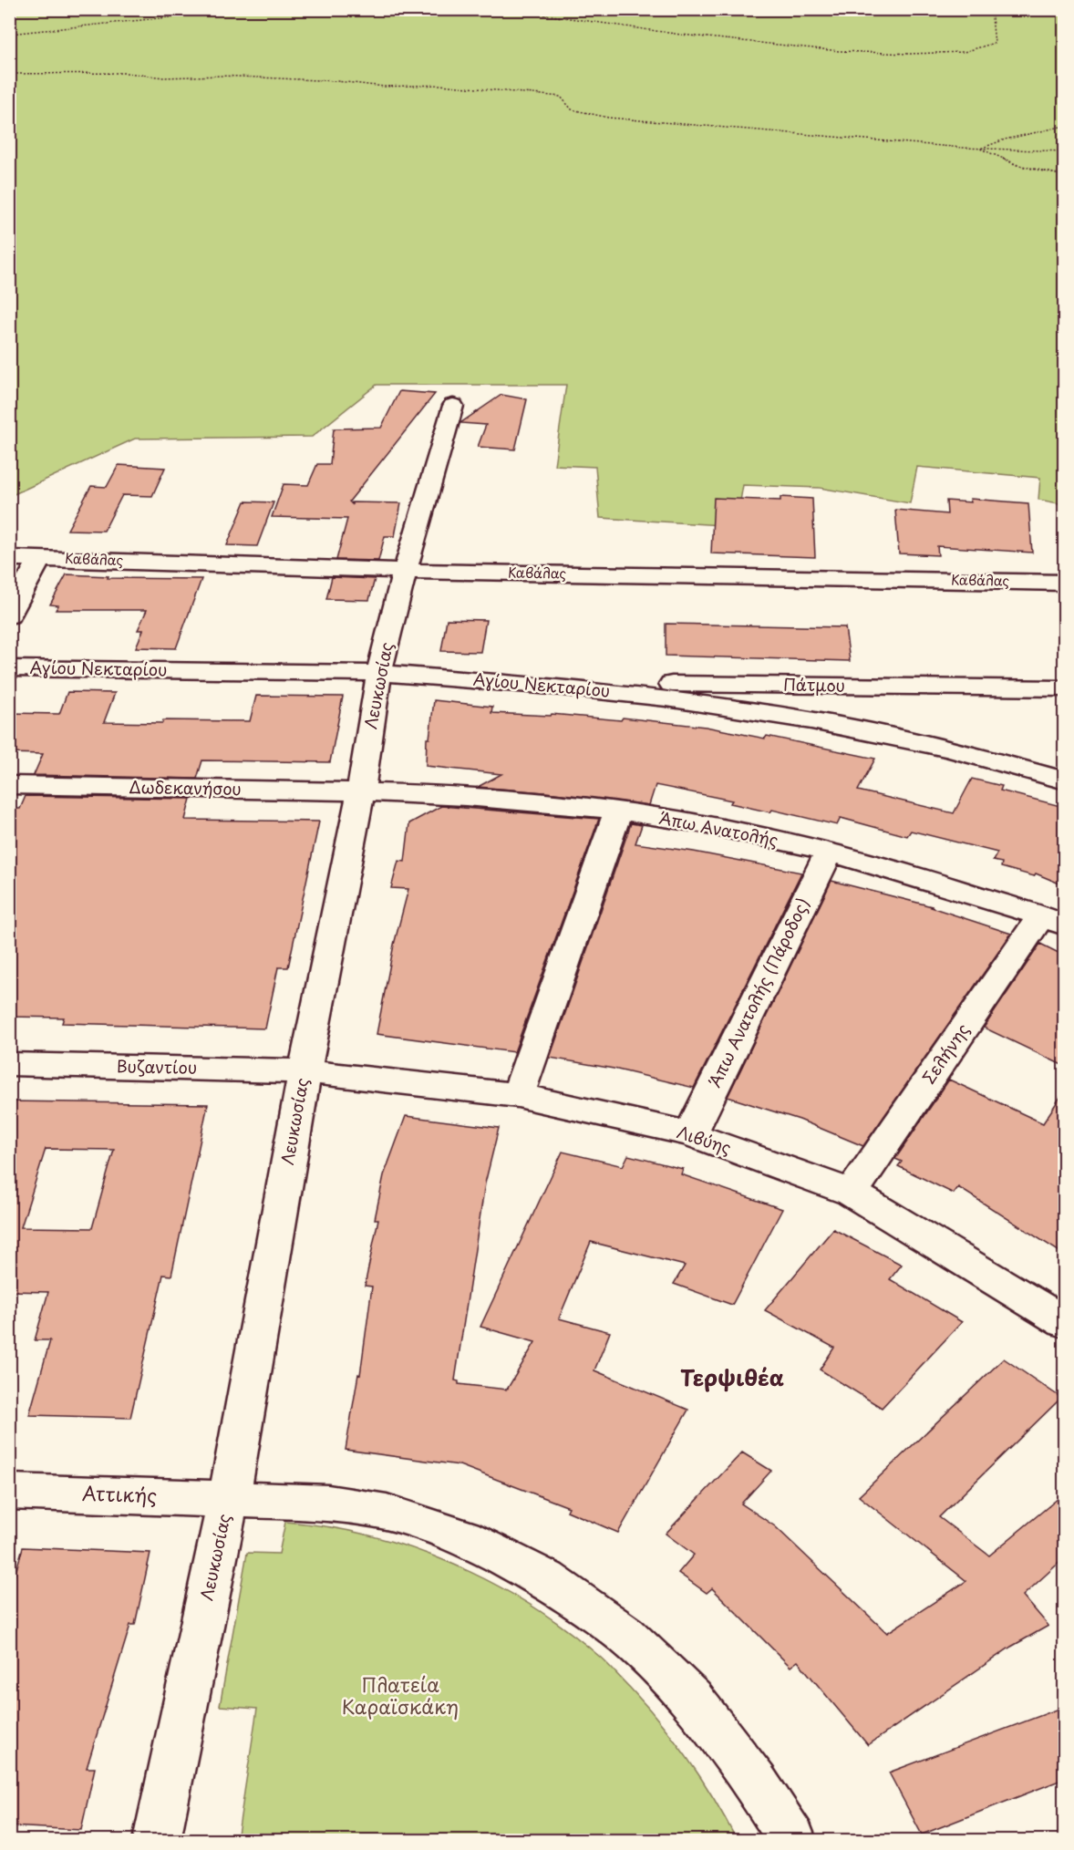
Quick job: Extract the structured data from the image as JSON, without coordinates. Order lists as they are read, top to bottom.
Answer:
{
  "streets": {
    "street": [
      "Καβάλας",
      "Αγίου Νεκταρίου",
      "Λευκωσίας",
      "Πάτμου",
      "Δωδεκανήσου",
      "Άπω Ανατολής",
      "Άπω Ανατολής (Πάροδος)",
      "Σελήνης",
      "Βυζαντίου",
      "Λιβύης",
      "Αττικής"
    ]
  },
  "crossings": [
    ["Καβάλας", "Λευκωσίας"],
    ["Αγίου Νεκταρίου", "Λευκωσίας"],
    ["Αγίου Νεκταρίου", "Πάτμου"],
    ["Λευκωσίας", "Δωδεκανήσου"],
    ["Λευκωσίας", "Άπω Ανατολής"],
    ["Λευκωσίας", "Βυζαντίου"],
    ["Λευκωσίας", "Λιβύης"],
    ["Λευκωσίας", "Αττικής"],
    ["Δωδεκανήσου", "Άπω Ανατολής"],
    ["Άπω Ανατολής", "Άπω Ανατολής (Πάροδος)"],
    ["Άπω Ανατολής", "Σελήνης"],
    ["Άπω Ανατολής (Πάροδος)", "Λιβύης"],
    ["Σελήνης", "Λιβύης"],
    ["Βυζαντίου", "Λιβύης"]
  ],
  "districts": ["Τερψιθέα"],
  "parks": ["Πλατεία Καραϊσκάκη"]
}
